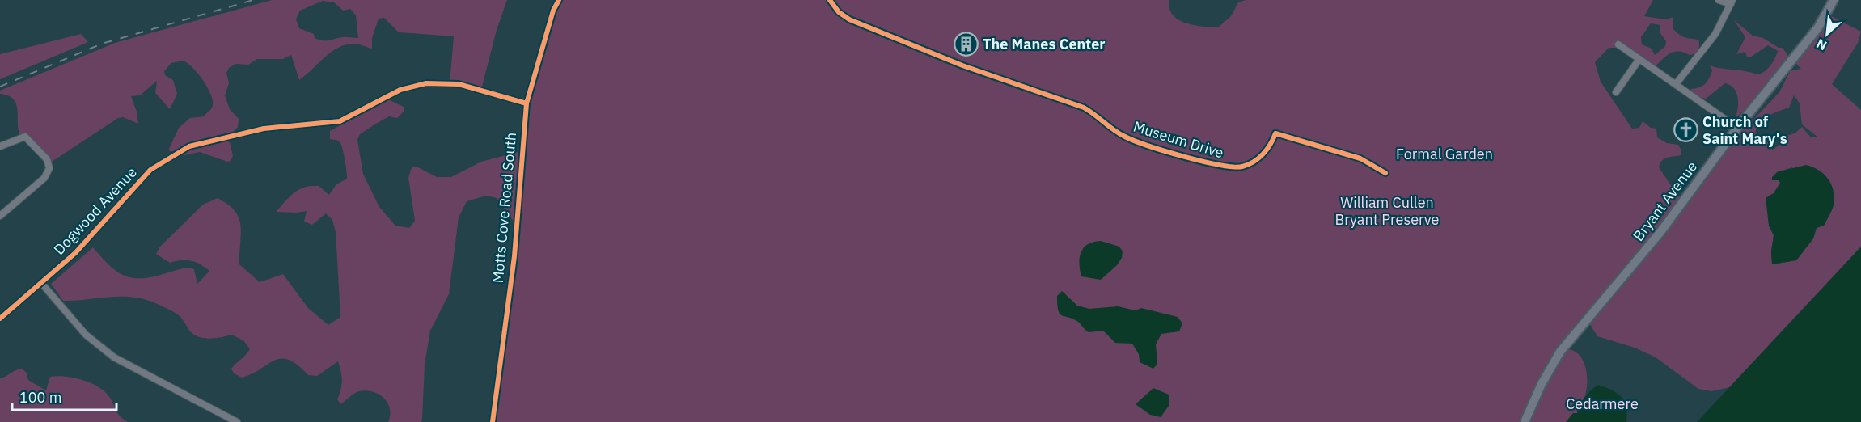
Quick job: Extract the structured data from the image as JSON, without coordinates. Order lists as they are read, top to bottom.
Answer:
{
  "streets": {
    "main road": ["Bryant Avenue"],
    "street": ["Museum Drive", "Motts Cove Road South", "Dogwood Avenue"]
  },
  "crossings": [
    ["Motts Cove Road South", "Dogwood Avenue"]
  ],
  "parks": ["Formal Garden", "William Cullen Bryant Preserve", "Cedarmere"],
  "places": {
    "building": ["The Manes Center"],
    "church": ["Church of Saint Mary's"]
  },
  "scale_bar": "100 m",
  "north": "bottom left"
}
